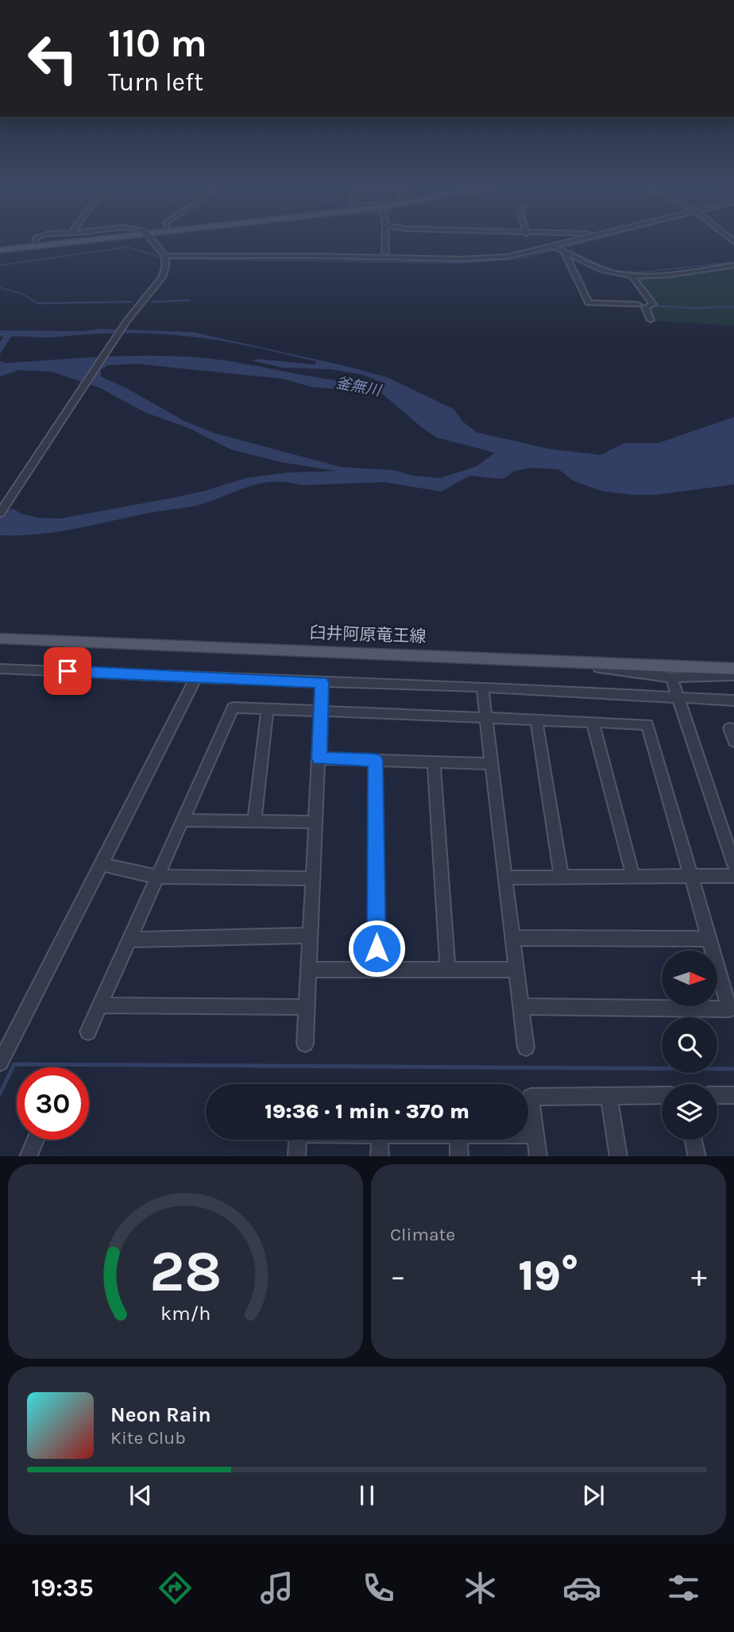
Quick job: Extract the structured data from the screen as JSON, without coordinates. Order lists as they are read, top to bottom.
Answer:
{
  "streets": {
    "main road": ["臼井阿原竜王線"]
  },
  "water": ["釜無川"],
  "north": "right",
  "page": {
    "turn": ["110 m", "Turn left"],
    "limit": "30",
    "trip": "19:36 · 1 min · 370 m",
    "tile": "Climate",
    "heat": ["−", "19°", "+"],
    "song": ["Neon Rain", "Kite Club"],
    "tabs": "19:35",
    "gauge": ["28", "km/h"]
  }
}
